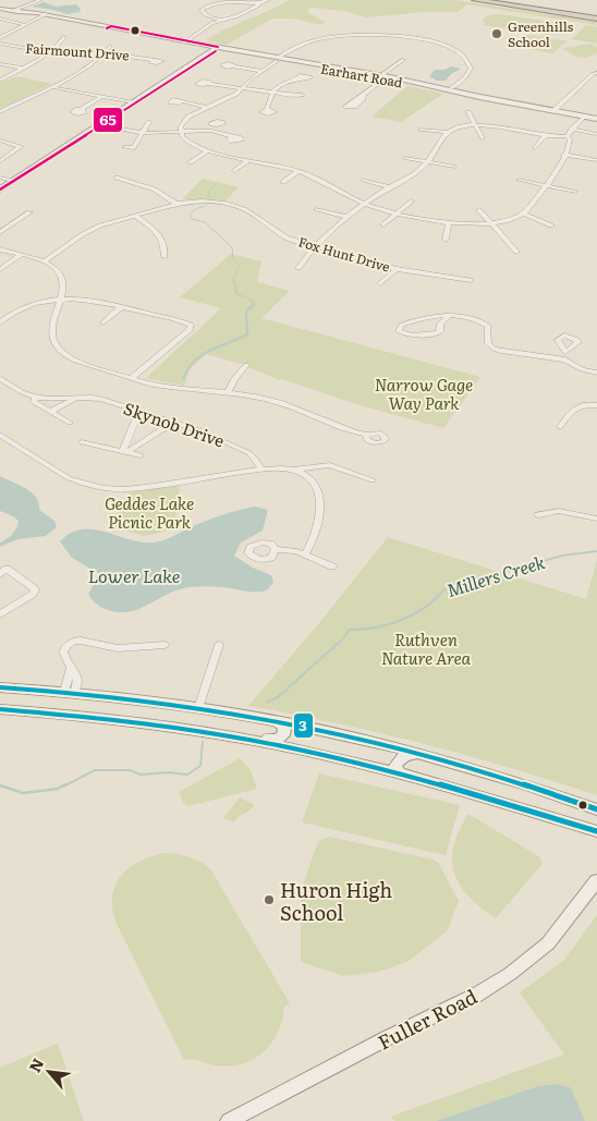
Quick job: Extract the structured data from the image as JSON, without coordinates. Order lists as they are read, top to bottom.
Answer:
{
  "streets": {
    "main road": ["Fuller Road"],
    "street": [
      "Fairmount Drive",
      "Earhart Road",
      "Fox Hunt Drive",
      "Skynob Drive"
    ]
  },
  "water": ["Lower Lake", "Millers Creek"],
  "parks": ["Narrow Gage Way Park", "Geddes Lake Picnic Park", "Ruthven Nature Area"],
  "places": ["Greenhills School", "Huron High School"],
  "lines": ["transit line 65", "transit line 3"],
  "north": "top left"
}
